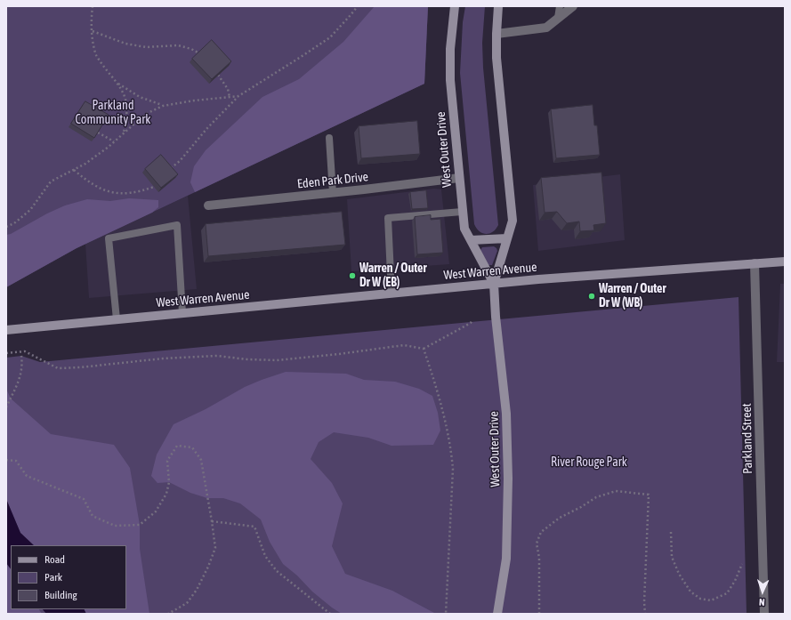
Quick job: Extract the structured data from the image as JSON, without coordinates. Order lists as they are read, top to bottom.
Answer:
{
  "streets": {
    "main road": ["West Outer Drive", "West Warren Avenue"],
    "street": ["Eden Park Drive", "Parkland Street"]
  },
  "crossings": [
    ["West Outer Drive", "Eden Park Drive"],
    ["West Outer Drive", "West Warren Avenue"],
    ["West Warren Avenue", "Parkland Street"]
  ],
  "parks": ["Parkland Community Park", "River Rouge Park"],
  "places": ["Warren / Outer Dr W (EB)", "Warren / Outer Dr W (WB)"],
  "legend": ["Road", "Park", "Building"],
  "north": "bottom"
}
